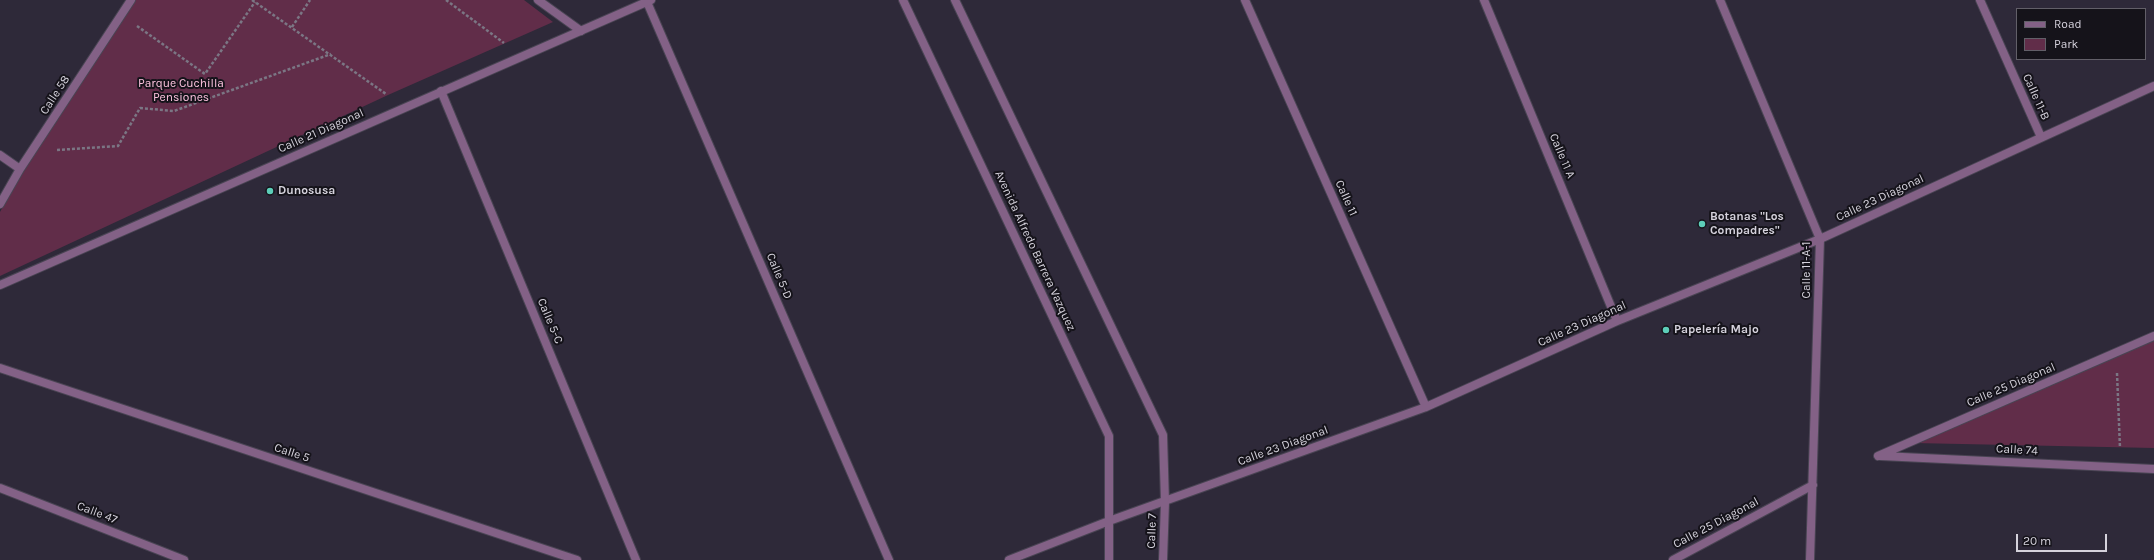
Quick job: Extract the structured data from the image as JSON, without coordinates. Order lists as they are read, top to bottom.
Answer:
{
  "streets": {
    "street": [
      "Calle 58",
      "Calle 11-B",
      "Calle 21 Diagonal",
      "Calle 11 A",
      "Calle 11",
      "Calle 23 Diagonal",
      "Avenida Alfredo Barrera Vazquez",
      "Calle 11-A-1",
      "Calle 5-D",
      "Calle 5-C",
      "Calle 25 Diagonal",
      "Calle 74",
      "Calle 5",
      "Calle 47",
      "Calle 7"
    ]
  },
  "crossings": [
    ["Calle 11-B", "Calle 23 Diagonal"],
    ["Calle 21 Diagonal", "Calle 5-D"],
    ["Calle 21 Diagonal", "Calle 5-C"],
    ["Calle 11 A", "Calle 23 Diagonal"],
    ["Calle 11", "Calle 23 Diagonal"],
    ["Calle 23 Diagonal", "Avenida Alfredo Barrera Vazquez"],
    ["Calle 23 Diagonal", "Calle 11-A-1"],
    ["Calle 23 Diagonal", "Calle 7"],
    ["Calle 11-A-1", "Calle 25 Diagonal"],
    ["Calle 25 Diagonal", "Calle 74"]
  ],
  "parks": ["Parque Cuchilla Pensiones"],
  "places": ["Dunosusa", "Botanas \"Los Compadres\"", "Papelería Majo"],
  "legend": ["Road", "Park"],
  "scale_bar": "20 m"
}
